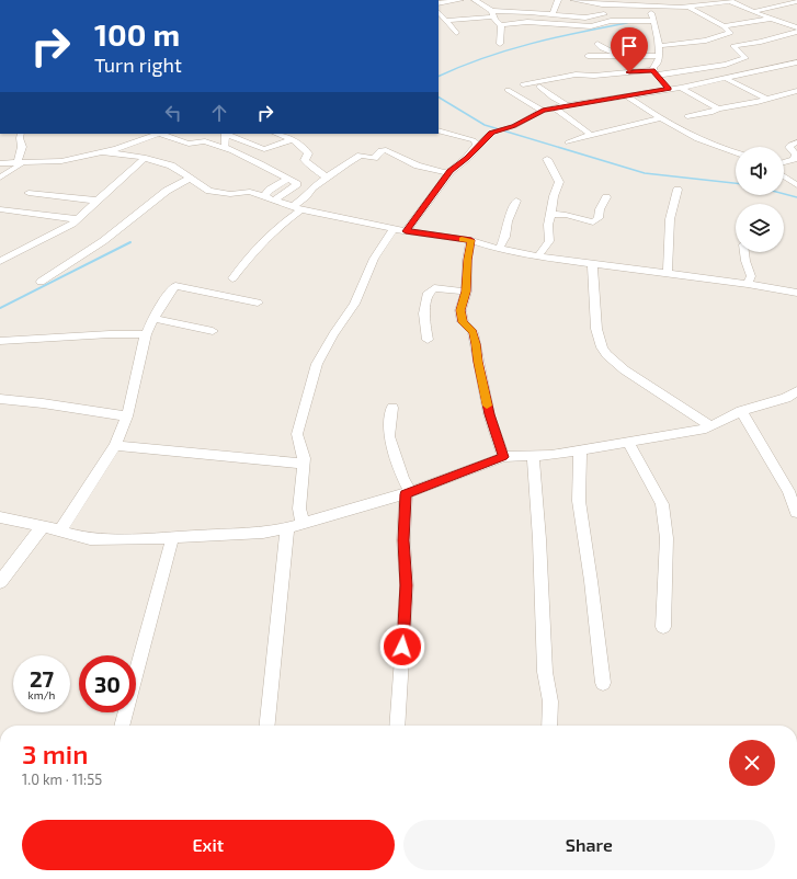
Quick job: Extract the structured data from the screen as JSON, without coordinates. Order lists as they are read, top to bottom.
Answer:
{
  "page": {
    "turn": ["100 m", "Turn right"],
    "speed": "27 km/h",
    "limit": "30",
    "heading": ["3 min", "1.0 km · 11:55"],
    "buttons": ["Exit", "Share"]
  }
}
